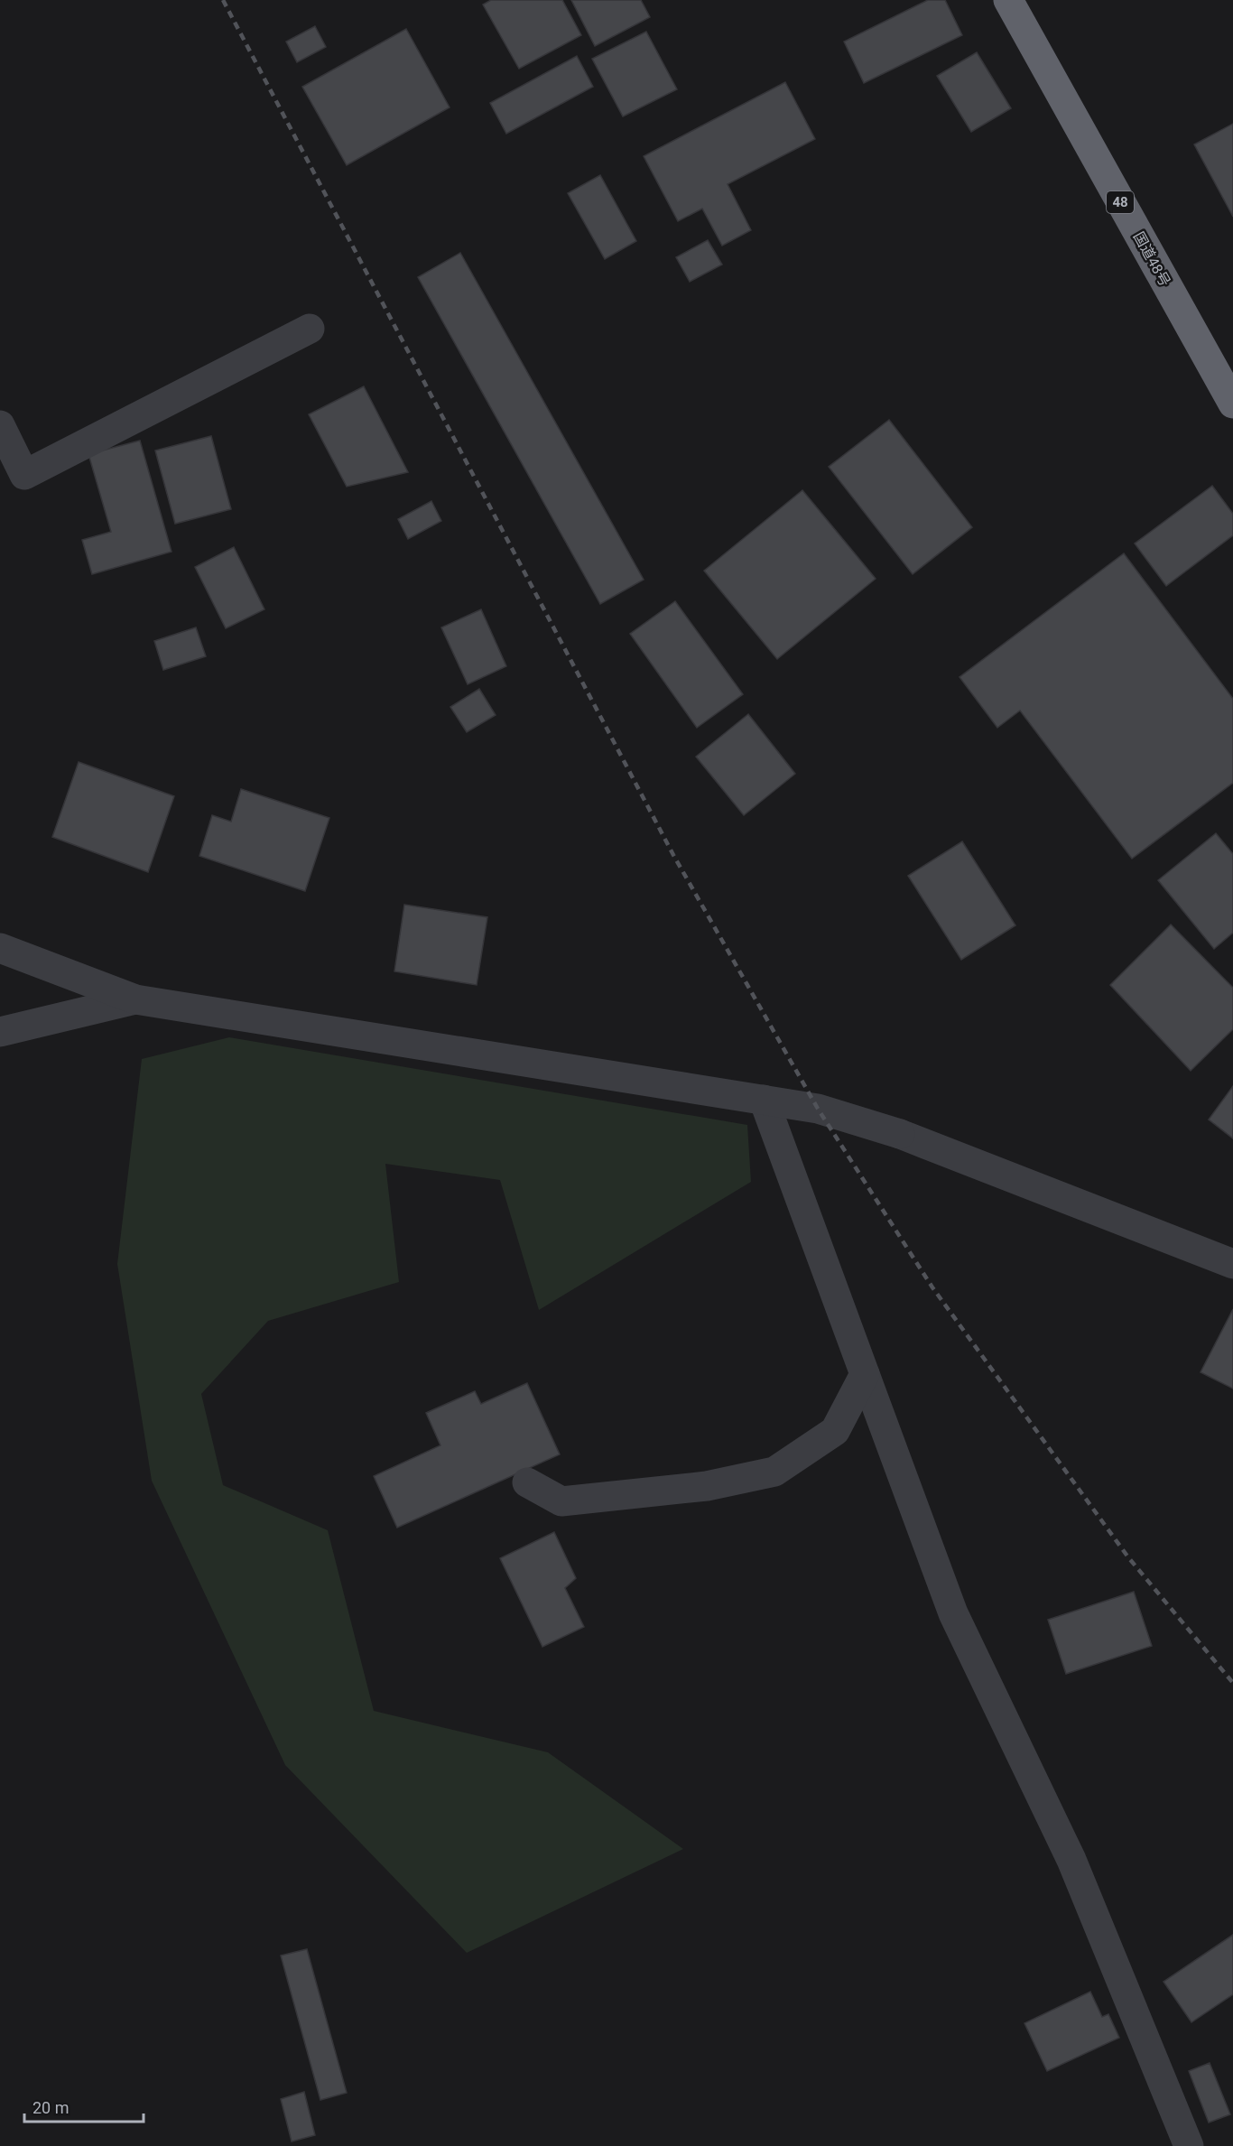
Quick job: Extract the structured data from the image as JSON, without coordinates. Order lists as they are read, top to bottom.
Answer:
{
  "streets": {
    "highway": ["48", "国道48号"]
  },
  "scale_bar": "20 m"
}
